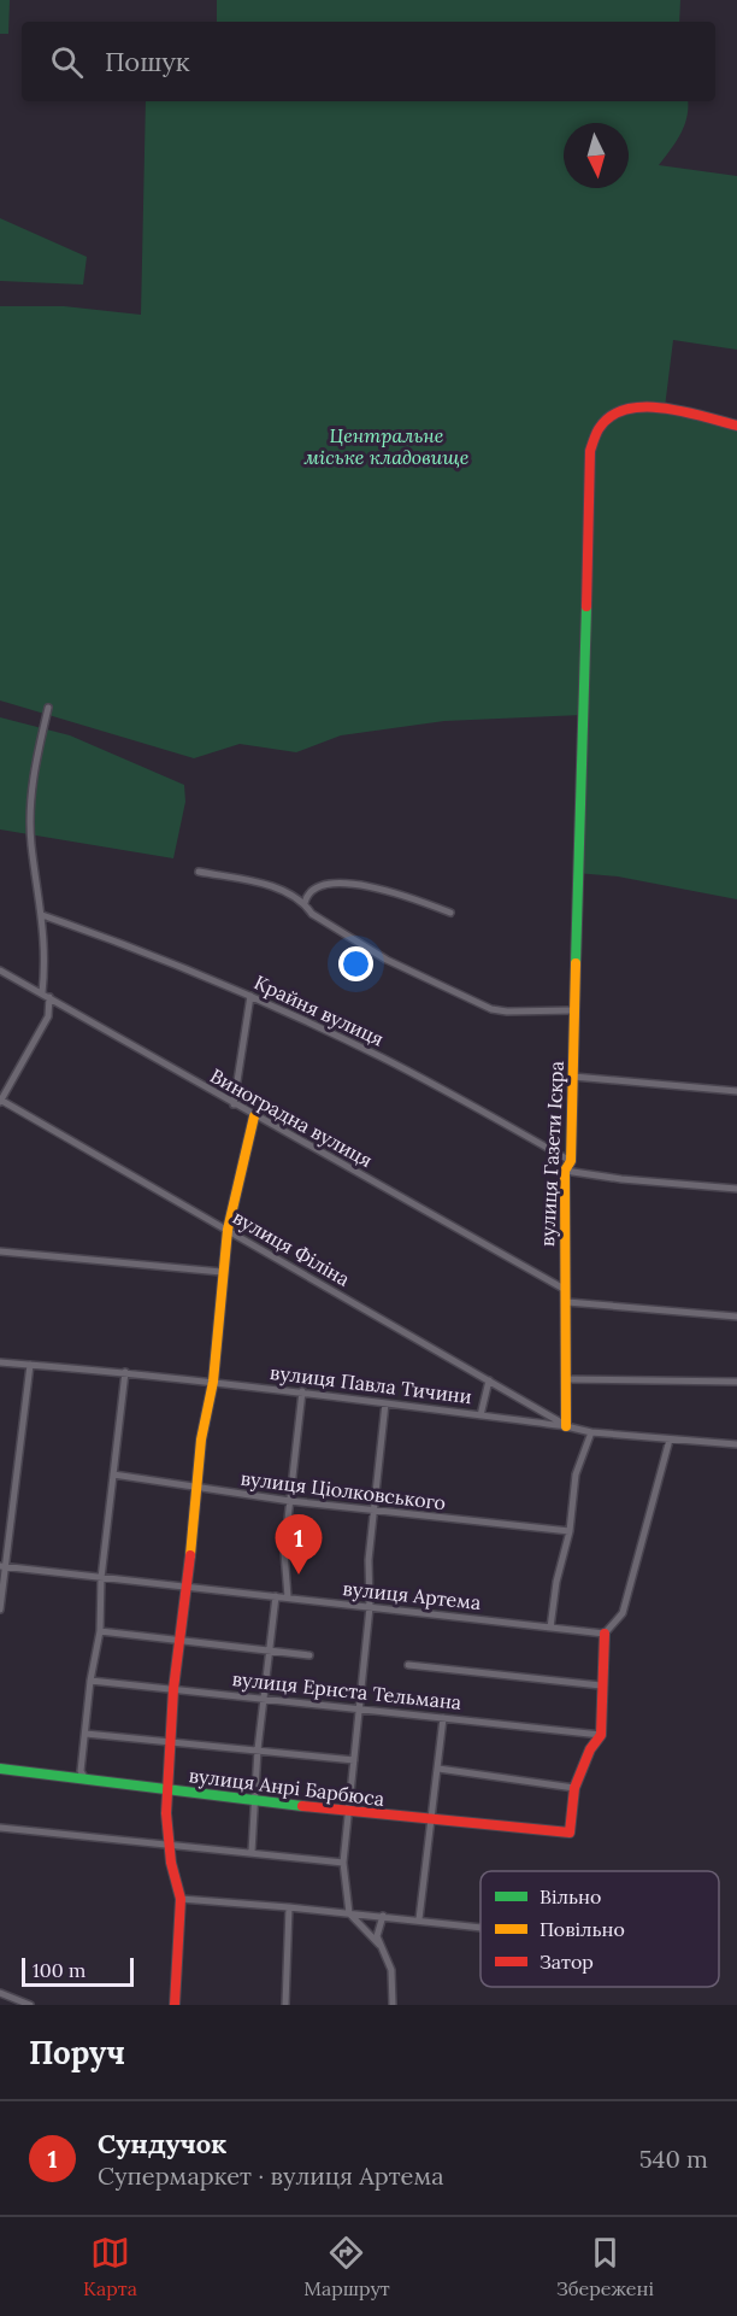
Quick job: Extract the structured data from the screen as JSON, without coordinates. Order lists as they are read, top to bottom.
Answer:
{
  "streets": {
    "street": [
      "Крайня вулиця",
      "Виноградна вулиця",
      "вулиця Газети Іскра",
      "вулиця Філіна",
      "вулиця Павла Тичини",
      "вулиця Ціолковського",
      "вулиця Артема",
      "вулиця Ернста Тельмана",
      "вулиця Анрі Барбюса"
    ]
  },
  "crossings": [
    ["Крайня вулиця", "вулиця Газети Іскра"],
    ["Виноградна вулиця", "вулиця Газети Іскра"],
    ["вулиця Газети Іскра", "вулиця Філіна"],
    ["вулиця Газети Іскра", "вулиця Павла Тичини"],
    ["вулиця Філіна", "вулиця Павла Тичини"]
  ],
  "parks": ["Центральне міське кладовище"],
  "legend": ["Вільно", "Повільно", "Затор"],
  "scale_bar": "100 m",
  "north": "bottom",
  "page": {
    "search": "Пошук",
    "pins": "1",
    "scale": "100 m",
    "heading": "Поруч",
    "list": [
      {
        "mark": "1",
        "name": "Сундучок",
        "note": "Супермаркет · вулиця Артема",
        "value": "540 m"
      }
    ],
    "nav": ["Карта", "Маршрут", "Збережені"]
  }
}
